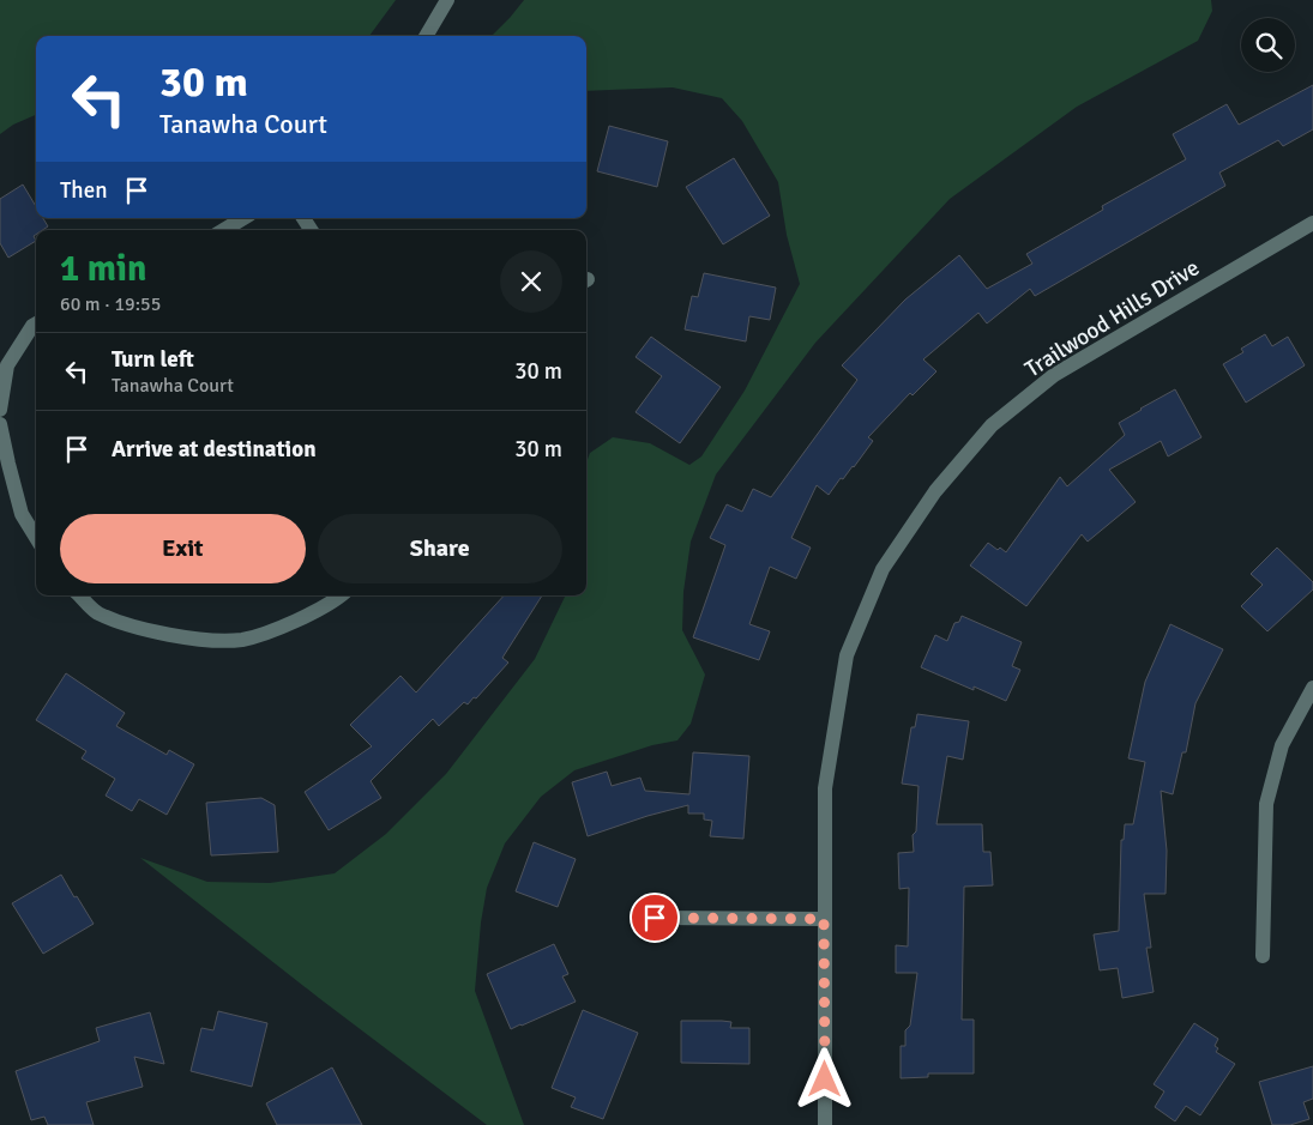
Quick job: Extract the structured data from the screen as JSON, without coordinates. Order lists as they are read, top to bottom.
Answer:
{
  "streets": {
    "street": ["Trailwood Hills Drive"]
  },
  "page": {
    "turn": ["30 m", "Tanawha Court"],
    "then": "Then",
    "heading": ["1 min", "60 m · 19:55"],
    "list": [
      {
        "name": "Turn left",
        "note": "Tanawha Court",
        "value": "30 m"
      },
      {
        "name": "Arrive at destination",
        "value": "30 m"
      }
    ],
    "buttons": ["Exit", "Share"]
  }
}
